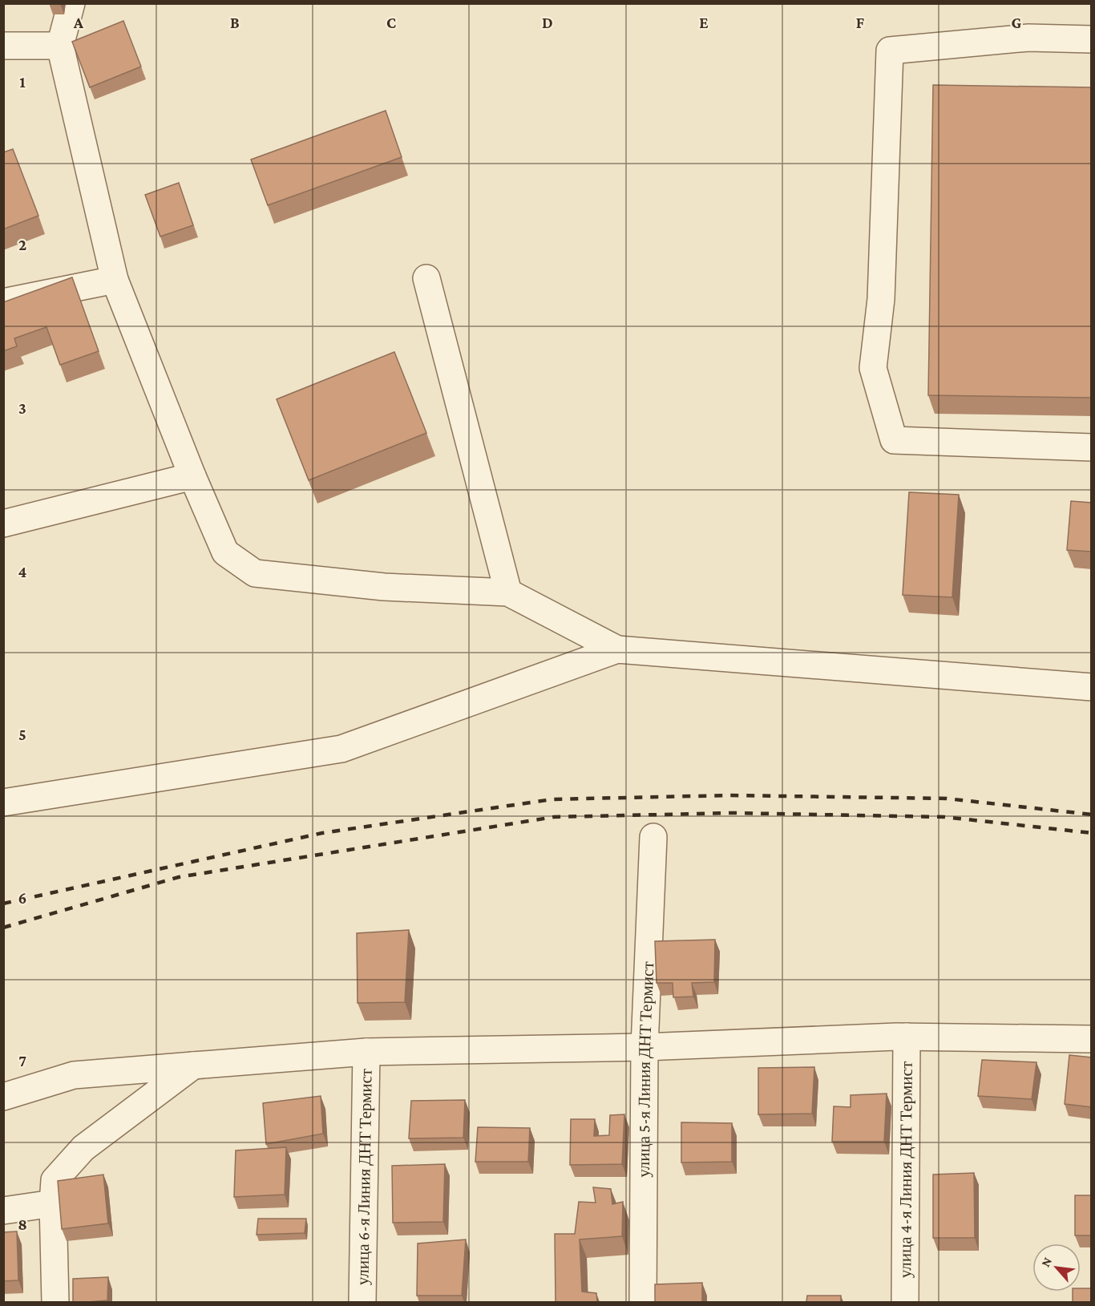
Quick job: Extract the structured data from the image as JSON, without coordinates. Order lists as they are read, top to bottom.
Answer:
{
  "streets": {
    "street": ["улица 5-я Линия ДНТ Термист", "улица 4-я Линия ДНТ Термист", "улица 6-я Линия ДНТ Термист"]
  },
  "north": "top left",
  "grid": {
    "columns": [
      "A",
      "B",
      "C",
      "D",
      "E",
      "F",
      "G"
    ],
    "rows": [
      "1",
      "2",
      "3",
      "4",
      "5",
      "6",
      "7",
      "8"
    ]
  }
}
